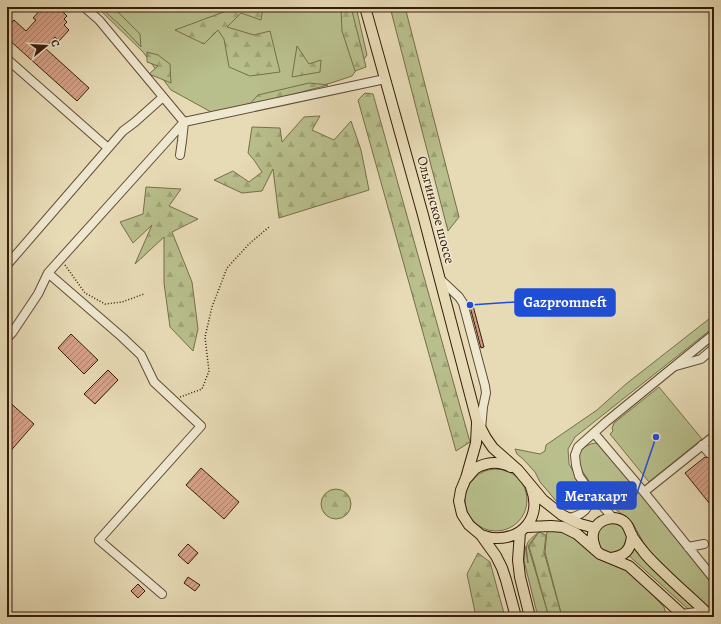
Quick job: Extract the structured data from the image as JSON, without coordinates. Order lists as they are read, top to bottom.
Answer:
{
  "streets": {
    "main road": ["Ольгинское шоссе"]
  },
  "places": ["Gazpromneft", "Мегакарт"],
  "north": "right"
}
